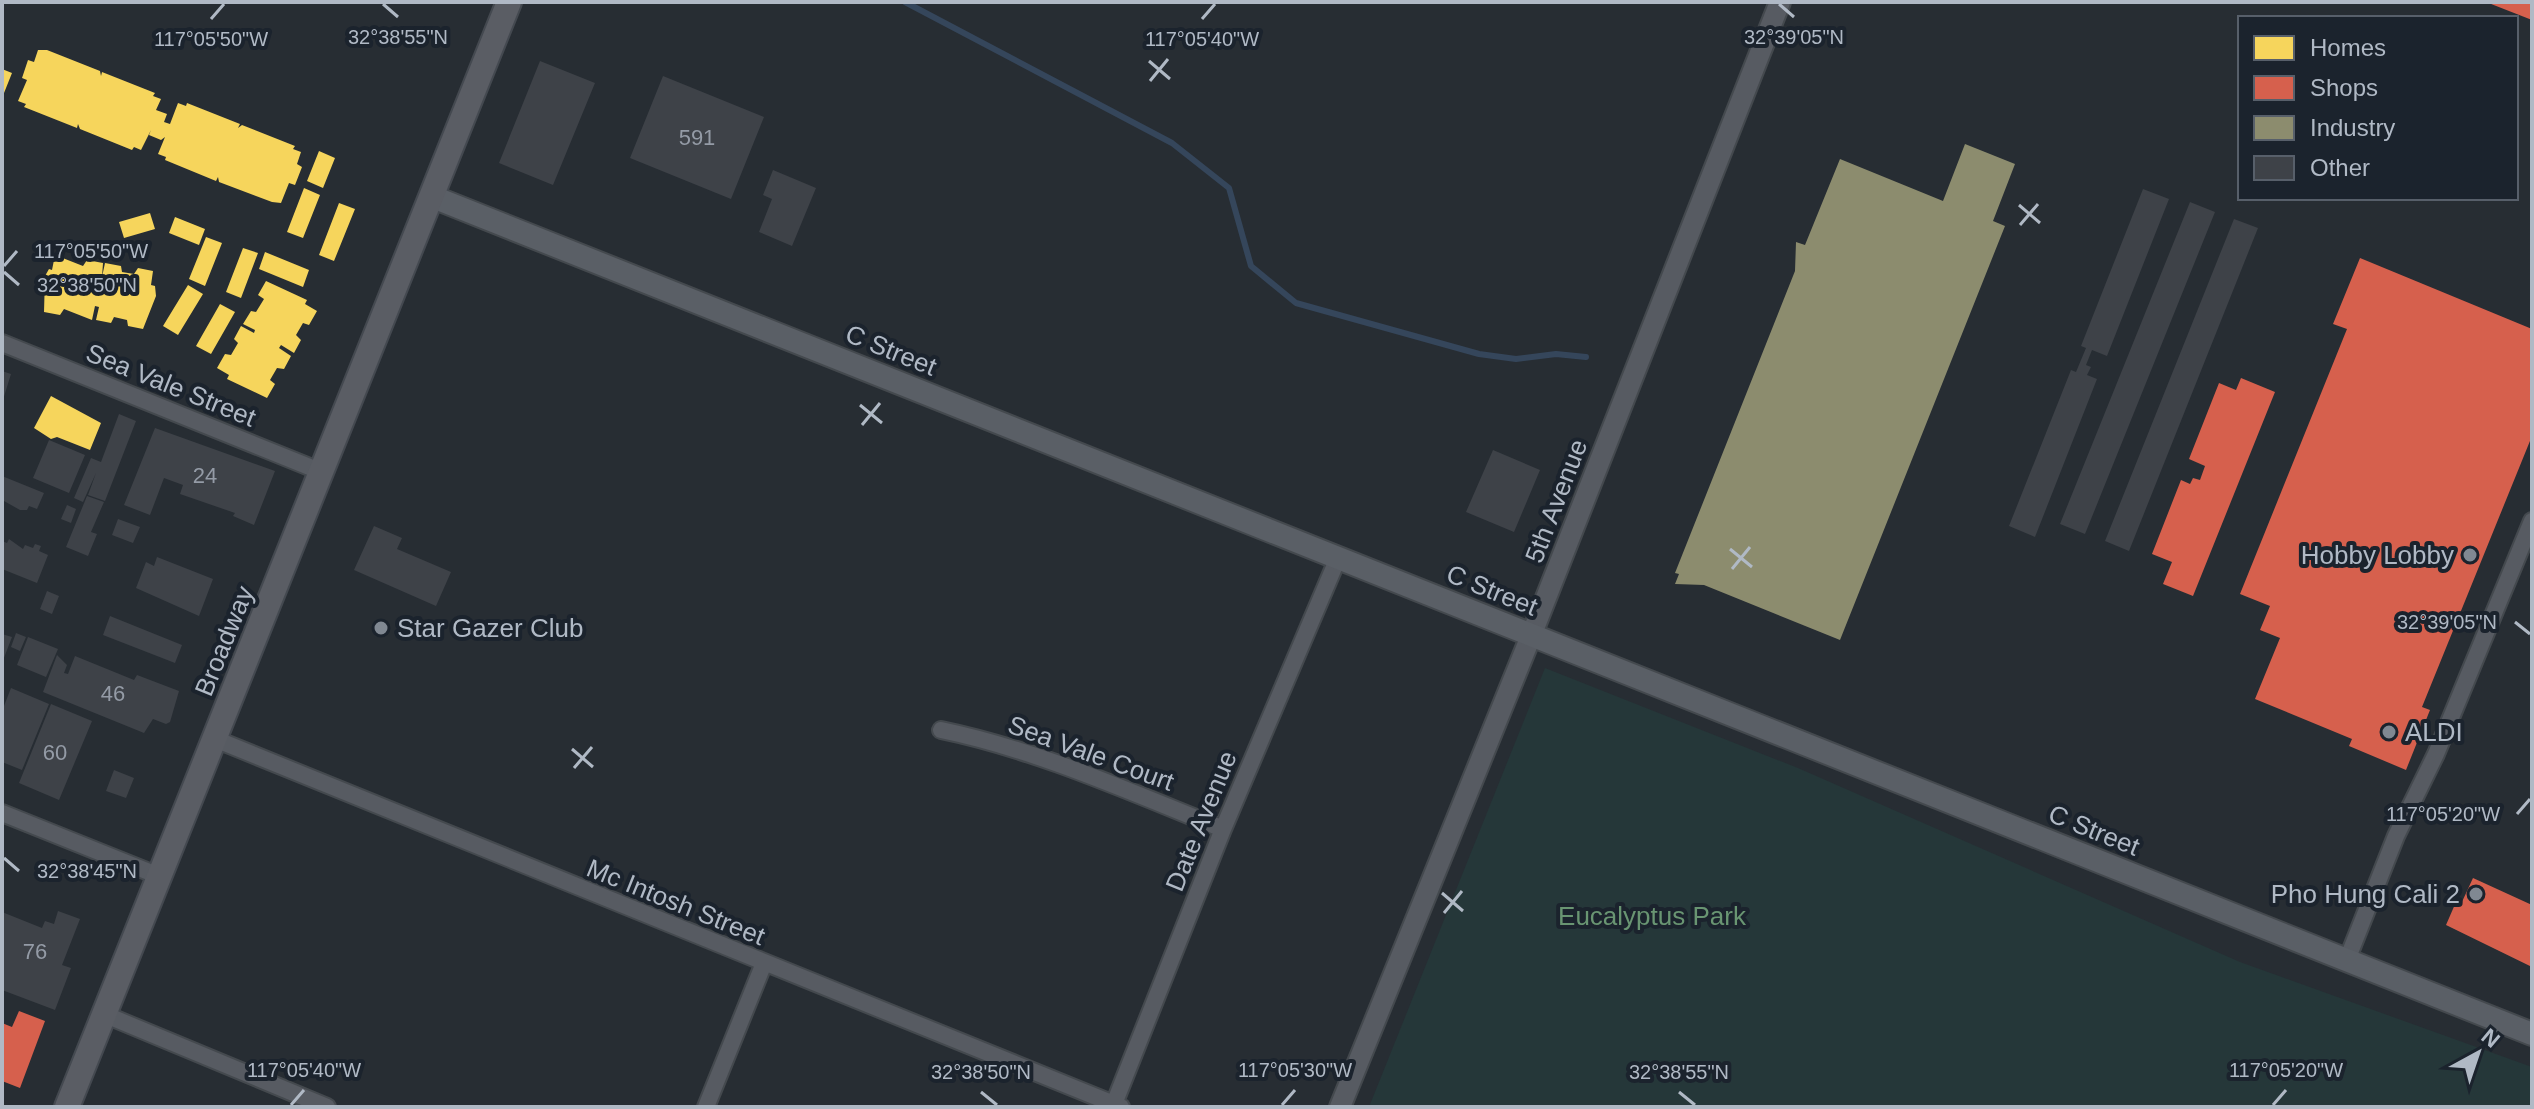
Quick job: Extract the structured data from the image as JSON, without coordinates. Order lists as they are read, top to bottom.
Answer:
{
  "streets": {
    "main road": ["C Street", "Broadway"],
    "street": [
      "Sea Vale Street",
      "5th Avenue",
      "Sea Vale Court",
      "Date Avenue",
      "Mc Intosh Street"
    ]
  },
  "crossings": [
    ["C Street", "5th Avenue"],
    ["C Street", "Broadway"],
    ["C Street", "Date Avenue"],
    ["Sea Vale Street", "Broadway"],
    ["Broadway", "Mc Intosh Street"],
    ["Sea Vale Court", "Date Avenue"],
    ["Date Avenue", "Mc Intosh Street"]
  ],
  "parks": ["Eucalyptus Park"],
  "places": [
    "Hobby Lobby",
    "Star Gazer Club",
    "ALDI",
    "Pho Hung Cali 2"
  ],
  "house_numbers": [
    "591",
    "24",
    "46",
    "60",
    "76"
  ],
  "legend": [
    "Homes",
    "Shops",
    "Industry",
    "Other"
  ],
  "north": "top right",
  "coordinates": [
    "32°38'55\"N",
    "32°39'05\"N",
    "117°05'50\"W",
    "117°05'40\"W",
    "32°38'50\"N",
    "117°05'20\"W",
    "32°38'45\"N",
    "117°05'30\"W"
  ]
}
